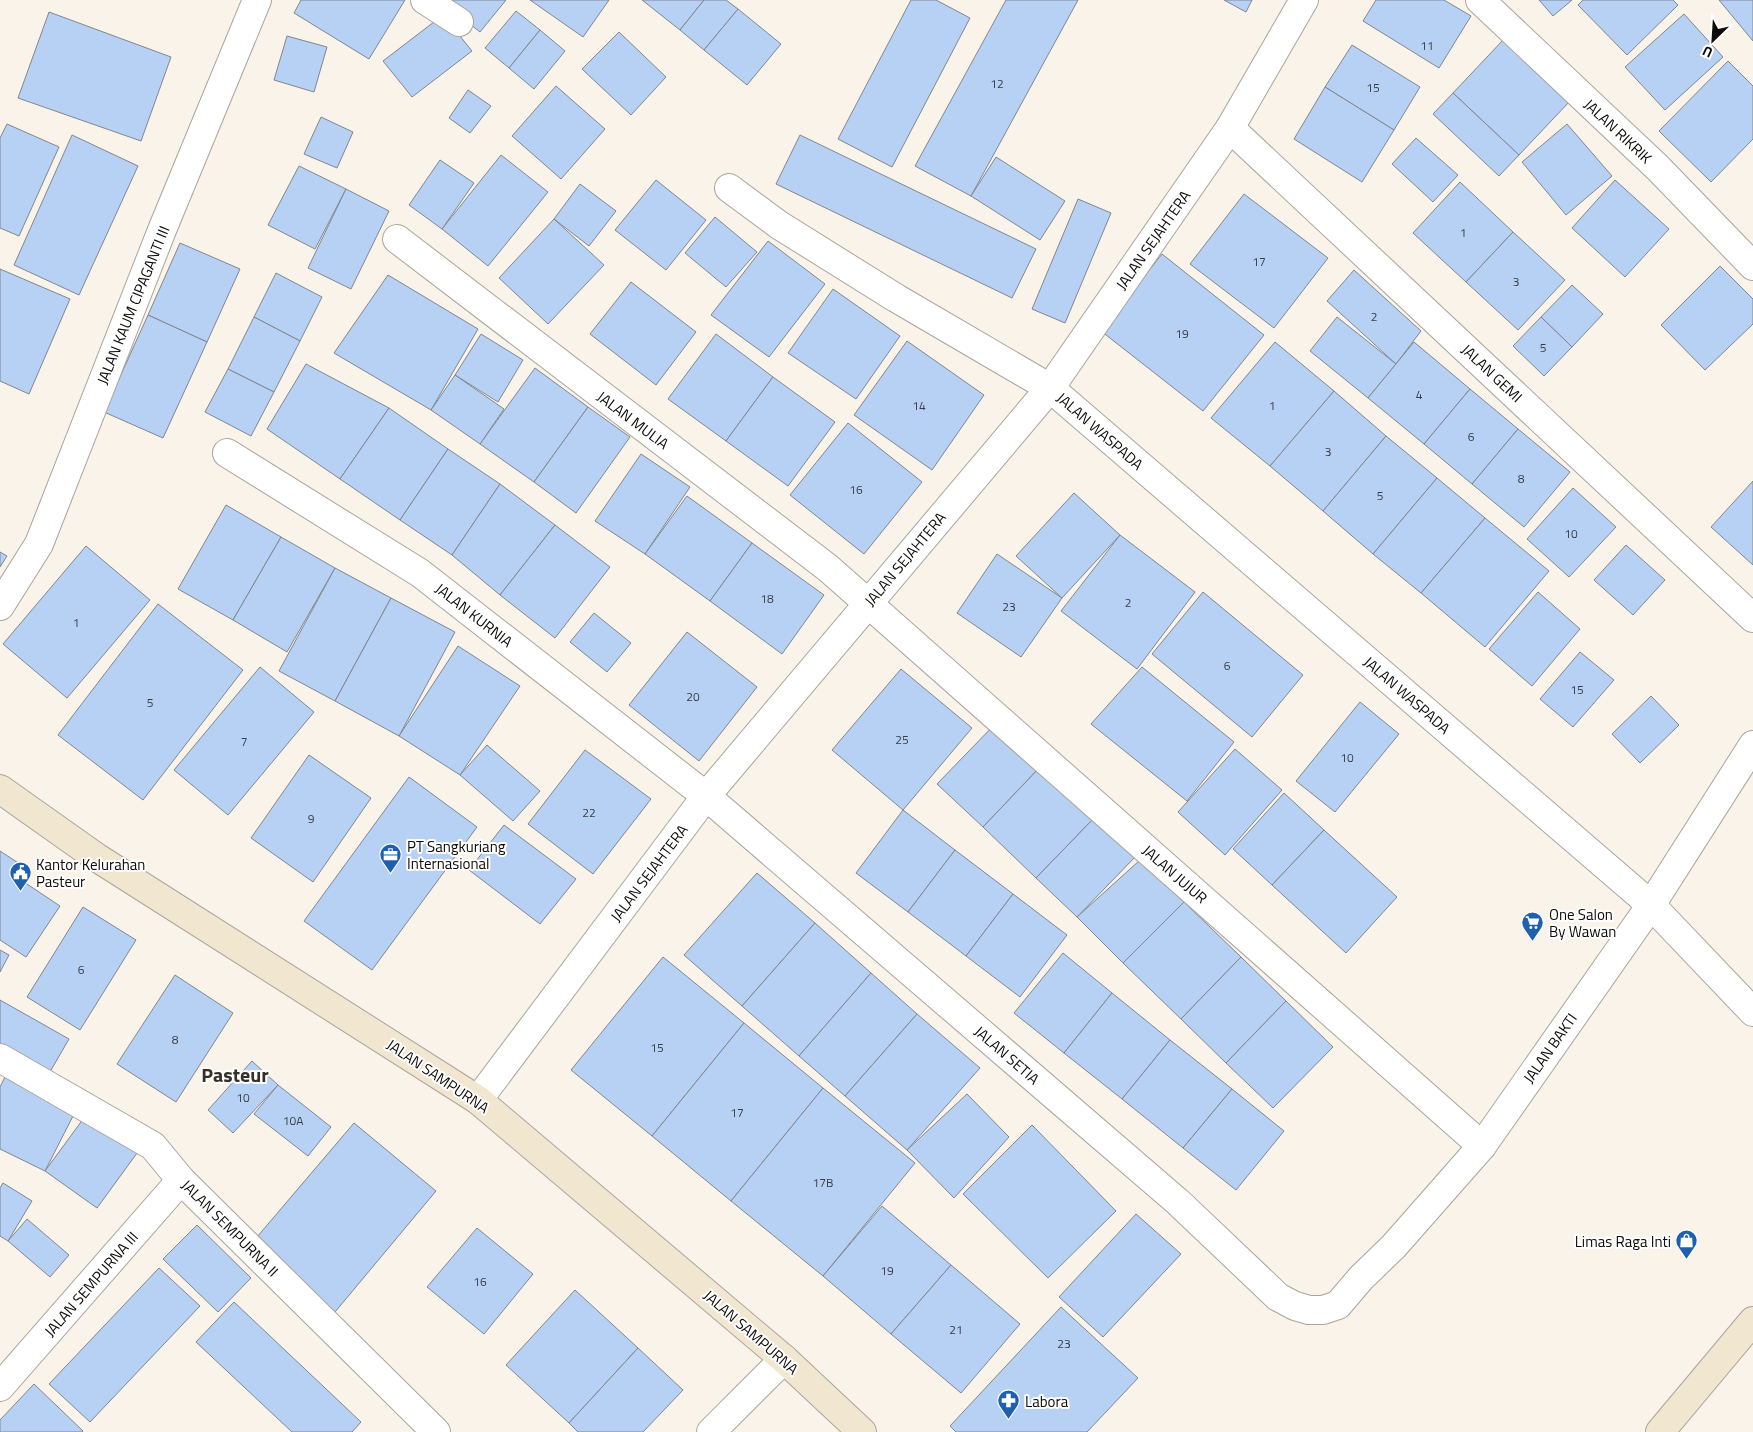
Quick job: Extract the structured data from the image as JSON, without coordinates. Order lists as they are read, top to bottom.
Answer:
{
  "streets": {
    "street": [
      "JALAN RIKRIK",
      "JALAN SEJAHTERA",
      "JALAN KAUM CIPAGANTI III",
      "JALAN GEMI",
      "JALAN MULIA",
      "JALAN WASPADA",
      "JALAN KURNIA",
      "JALAN JUJUR",
      "JALAN BAKTI",
      "JALAN SETIA",
      "JALAN SAMPURNA",
      "JALAN SEMPURNA II",
      "JALAN SEMPURNA III"
    ]
  },
  "crossings": [
    ["JALAN SEJAHTERA", "JALAN GEMI"],
    ["JALAN SEJAHTERA", "JALAN MULIA"],
    ["JALAN SEJAHTERA", "JALAN WASPADA"],
    ["JALAN SEJAHTERA", "JALAN KURNIA"],
    ["JALAN SEJAHTERA", "JALAN JUJUR"],
    ["JALAN SEJAHTERA", "JALAN SETIA"],
    ["JALAN SEJAHTERA", "JALAN SAMPURNA"],
    ["JALAN MULIA", "JALAN JUJUR"],
    ["JALAN WASPADA", "JALAN BAKTI"],
    ["JALAN KURNIA", "JALAN SETIA"],
    ["JALAN JUJUR", "JALAN BAKTI"],
    ["JALAN BAKTI", "JALAN SETIA"],
    ["JALAN SEMPURNA II", "JALAN SEMPURNA III"]
  ],
  "districts": ["Pasteur"],
  "places": {
    "office": ["PT Sangkuriang Internasional"],
    "public building": ["Kantor Kelurahan Pasteur"],
    "supermarket": ["One Salon By Wawan"],
    "shop": ["Limas Raga Inti"],
    "pharmacy": ["Labora"]
  },
  "house_numbers": [
    "11",
    "12",
    "15",
    "1",
    "17",
    "3",
    "2",
    "19",
    "5",
    "4",
    "14",
    "1",
    "6",
    "3",
    "8",
    "16",
    "5",
    "10",
    "18",
    "2",
    "23",
    "1",
    "6",
    "15",
    "20",
    "5",
    "25",
    "7",
    "10",
    "22",
    "9",
    "6",
    "8",
    "15",
    "10",
    "17",
    "10A",
    "17B",
    "19",
    "16",
    "21",
    "23"
  ],
  "north": "bottom left"
}
